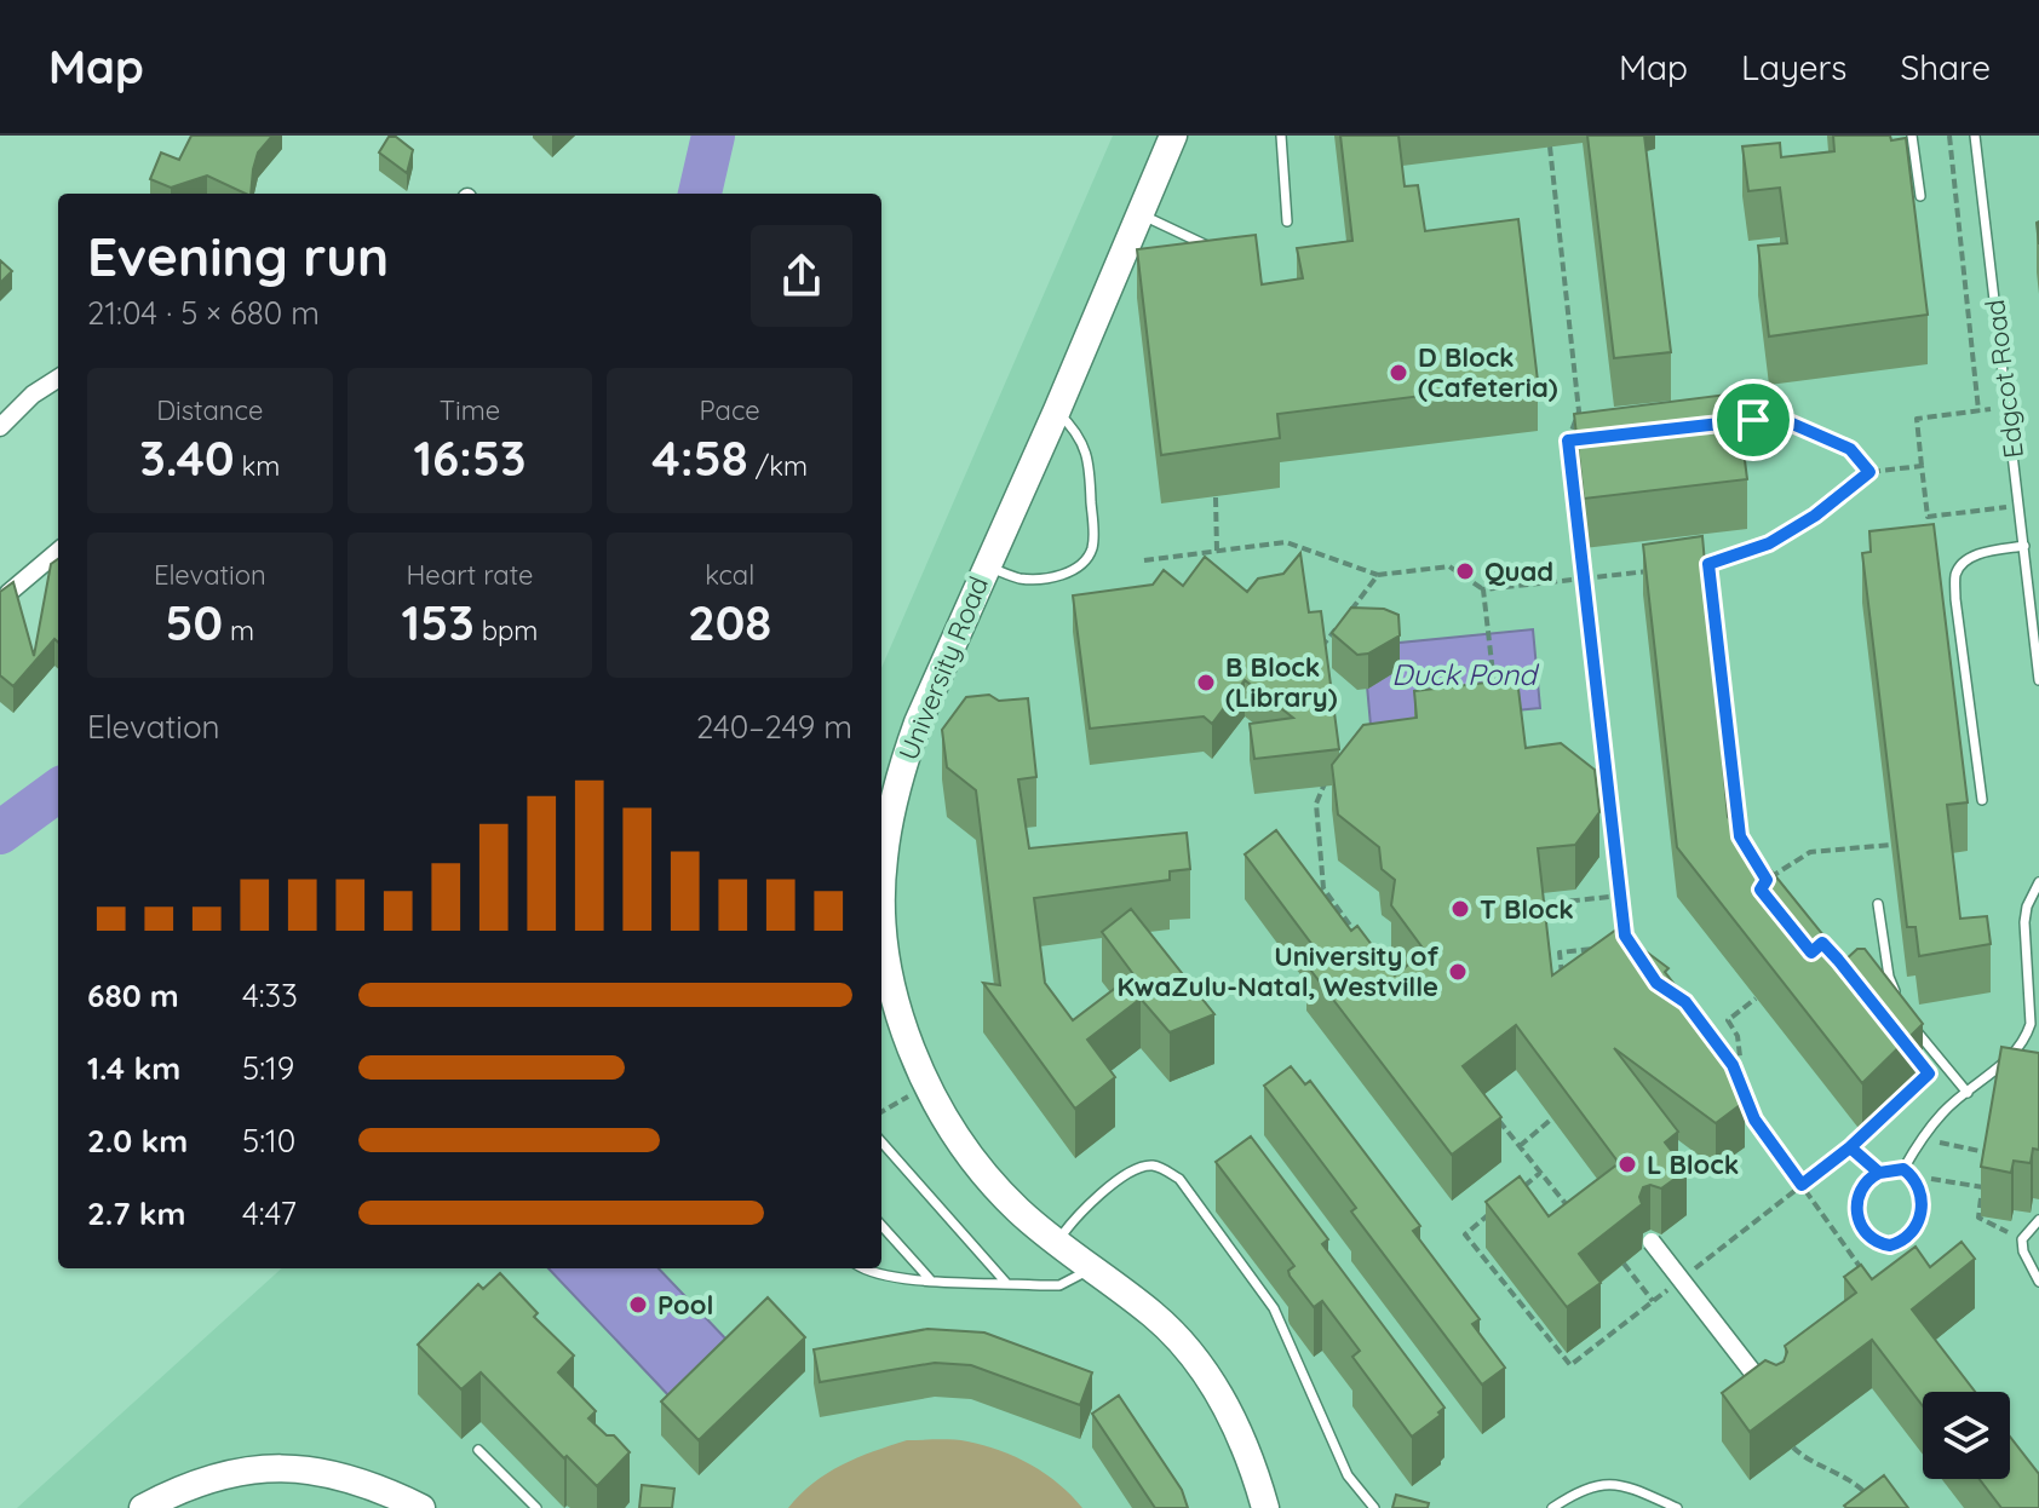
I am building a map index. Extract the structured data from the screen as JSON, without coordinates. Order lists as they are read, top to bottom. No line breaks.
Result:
{"streets":{"street":["University Road"],"lane":["Edgcot Road"]},"water":["Duck Pond"],"places":["D Block (Cafeteria)","Quad","B Block (Library)","T Block","University of KwaZulu-Natal, Westville","L Block","Pool"],"page":{"header":"Map","nav":["Map","Layers","Share"],"heading":["Evening run","21:04 · 5 × 680 m"],"stats":[["Distance","3.40 km"],["Time","16:53"],["Pace","4:58 /km"],["Elevation","50 m"],["Heart rate","153 bpm"],["kcal","208"]],"chart":["Elevation","240–249 m"],"list":[{"name":"680 m","note":"4:33"},{"name":"1.4 km","note":"5:19"},{"name":"2.0 km","note":"5:10"},{"name":"2.7 km","note":"4:47"}]}}
